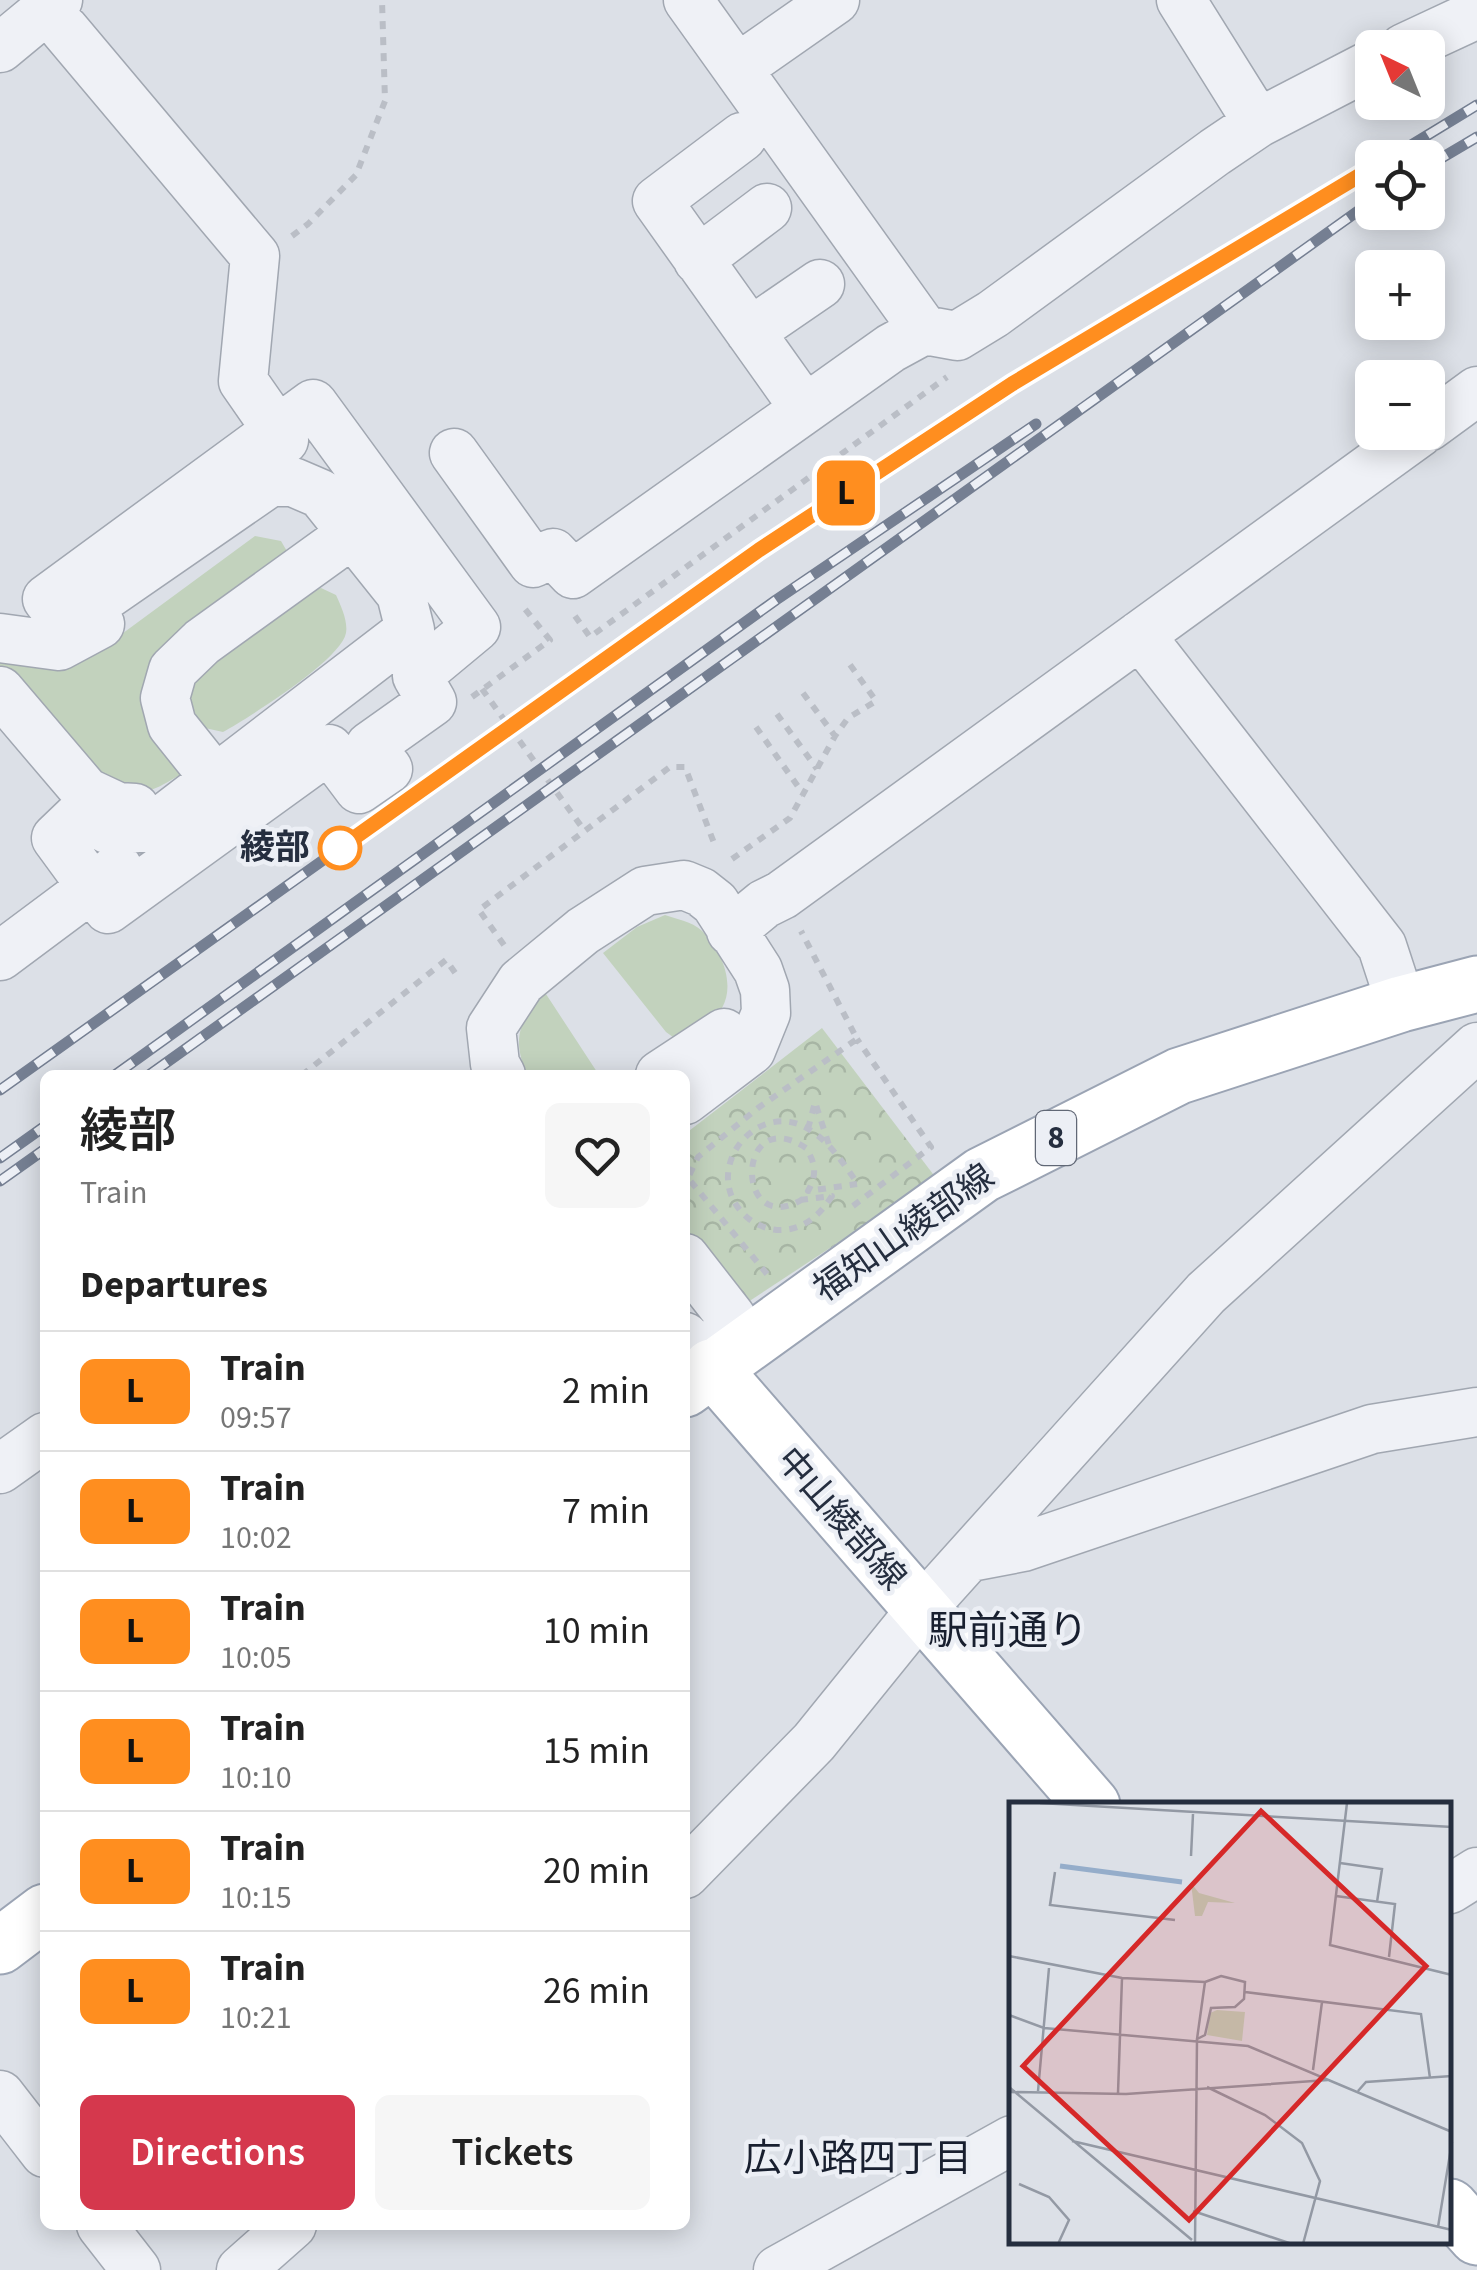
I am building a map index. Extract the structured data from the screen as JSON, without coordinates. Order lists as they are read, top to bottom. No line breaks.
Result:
{"streets":{"main road":["8","福知山綾部線","中山綾部線"]},"crossings":[["福知山綾部線","中山綾部線"]],"districts":["駅前通り","広小路四丁目"],"places":["綾部"],"north":"top left","page":{"on_map":"L","map_buttons":["+","−"],"heading":[["綾部","Train"],"Departures"],"list":[{"mark":"L","name":"Train","note":"09:57","value":"2 min"},{"mark":"L","name":"Train","note":"10:02","value":"7 min"},{"mark":"L","name":"Train","note":"10:05","value":"10 min"},{"mark":"L","name":"Train","note":"10:10","value":"15 min"},{"mark":"L","name":"Train","note":"10:15","value":"20 min"},{"mark":"L","name":"Train","note":"10:21","value":"26 min"}],"buttons":["Directions","Tickets"]}}
